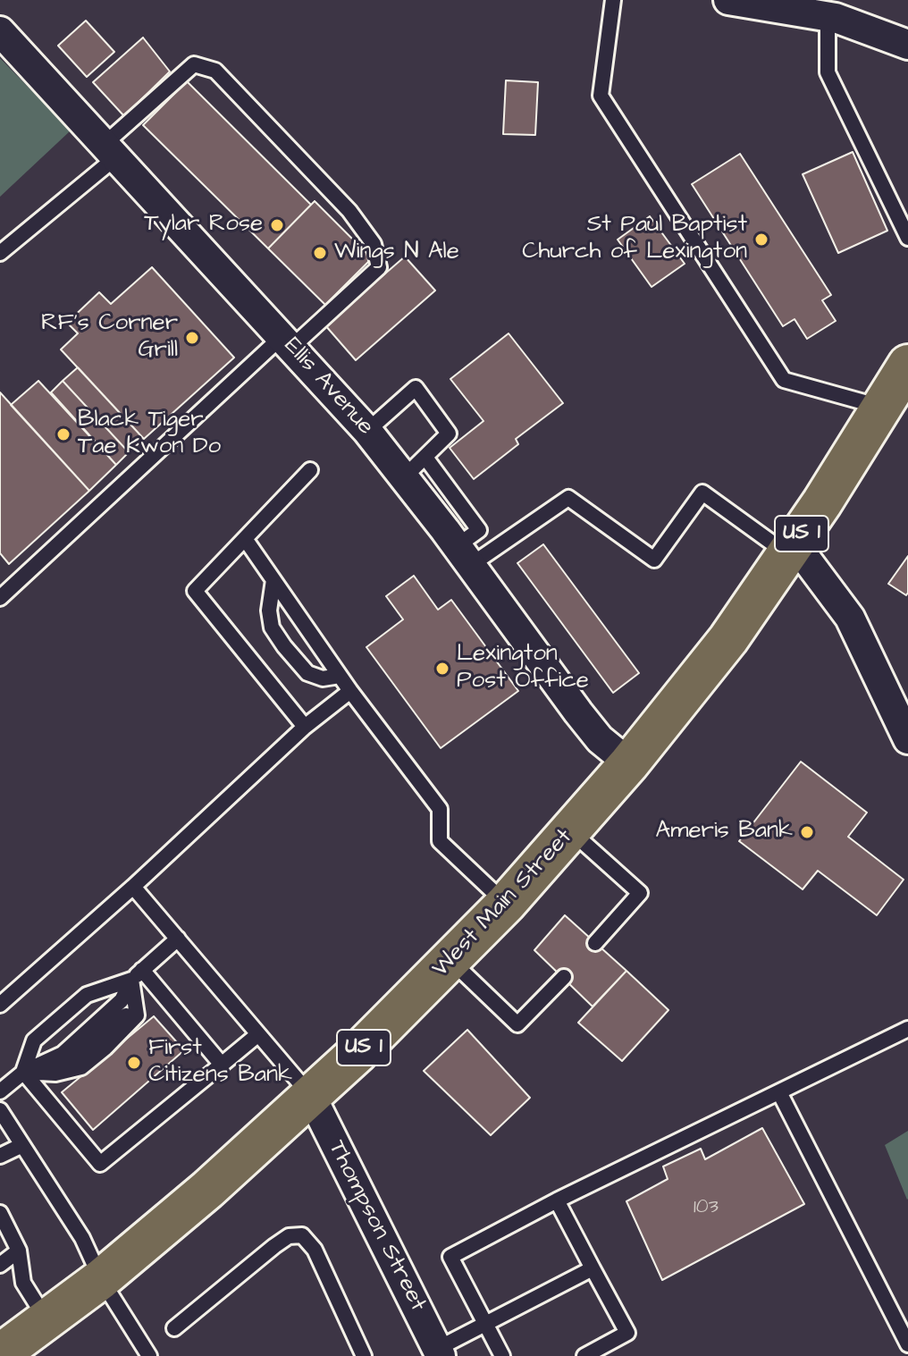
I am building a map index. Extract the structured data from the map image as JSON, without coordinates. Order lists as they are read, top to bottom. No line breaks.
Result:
{"streets":{"main road":["US 1","West Main Street"],"street":["Ellis Avenue","Thompson Street"]},"crossings":[["Ellis Avenue","West Main Street"],["West Main Street","Thompson Street"]],"places":["Tylar Rose","St Paul Baptist Church of Lexington","Wings N Ale","RF's Corner Grill","Black Tiger Tae Kwon Do","Lexington Post Office","Ameris Bank","First Citizens Bank"],"house_numbers":["103"]}
